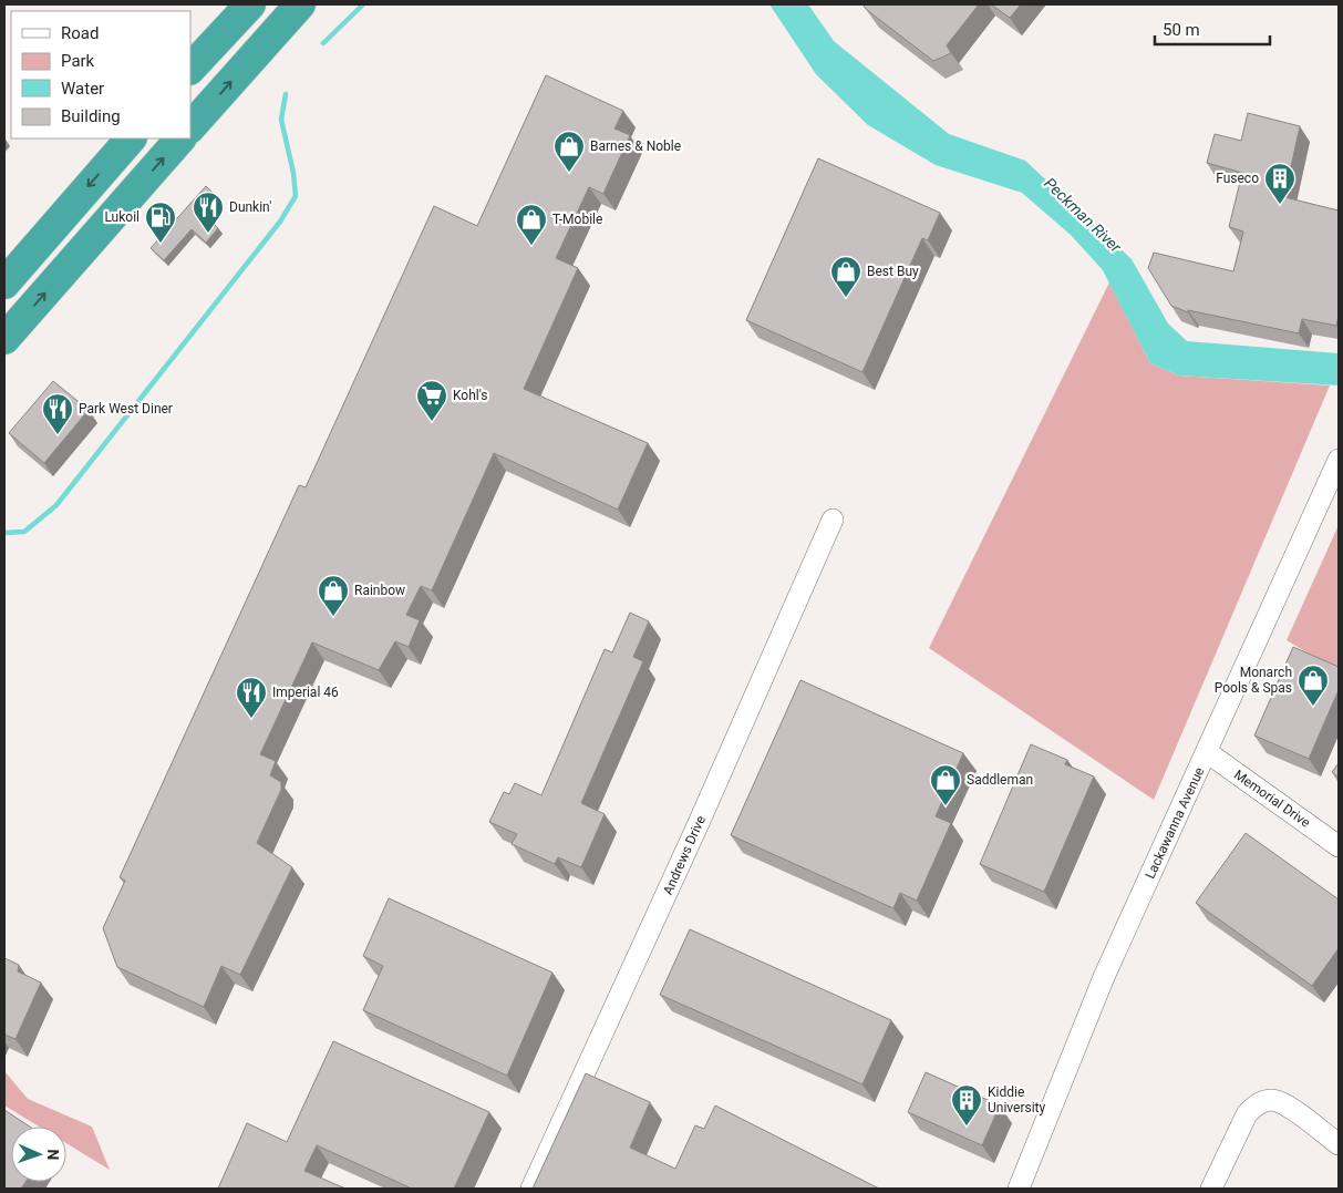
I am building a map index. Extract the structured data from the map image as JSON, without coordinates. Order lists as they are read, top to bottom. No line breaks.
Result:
{"streets":{"street":["Memorial Drive","Lackawanna Avenue","Andrews Drive"]},"crossings":[["Memorial Drive","Lackawanna Avenue"]],"water":["Peckman River"],"places":{"shop":["Barnes & Noble","T-Mobile","Best Buy","Rainbow","Monarch Pools & Spas","Saddleman"],"building":["Fuseco","Kiddie University"],"restaurant":["Dunkin'","Park West Diner","Imperial 46"],"fuel station":["Lukoil"],"supermarket":["Kohl's"]},"legend":["Road","Park","Water","Building"],"scale_bar":"50 m","north":"right"}
